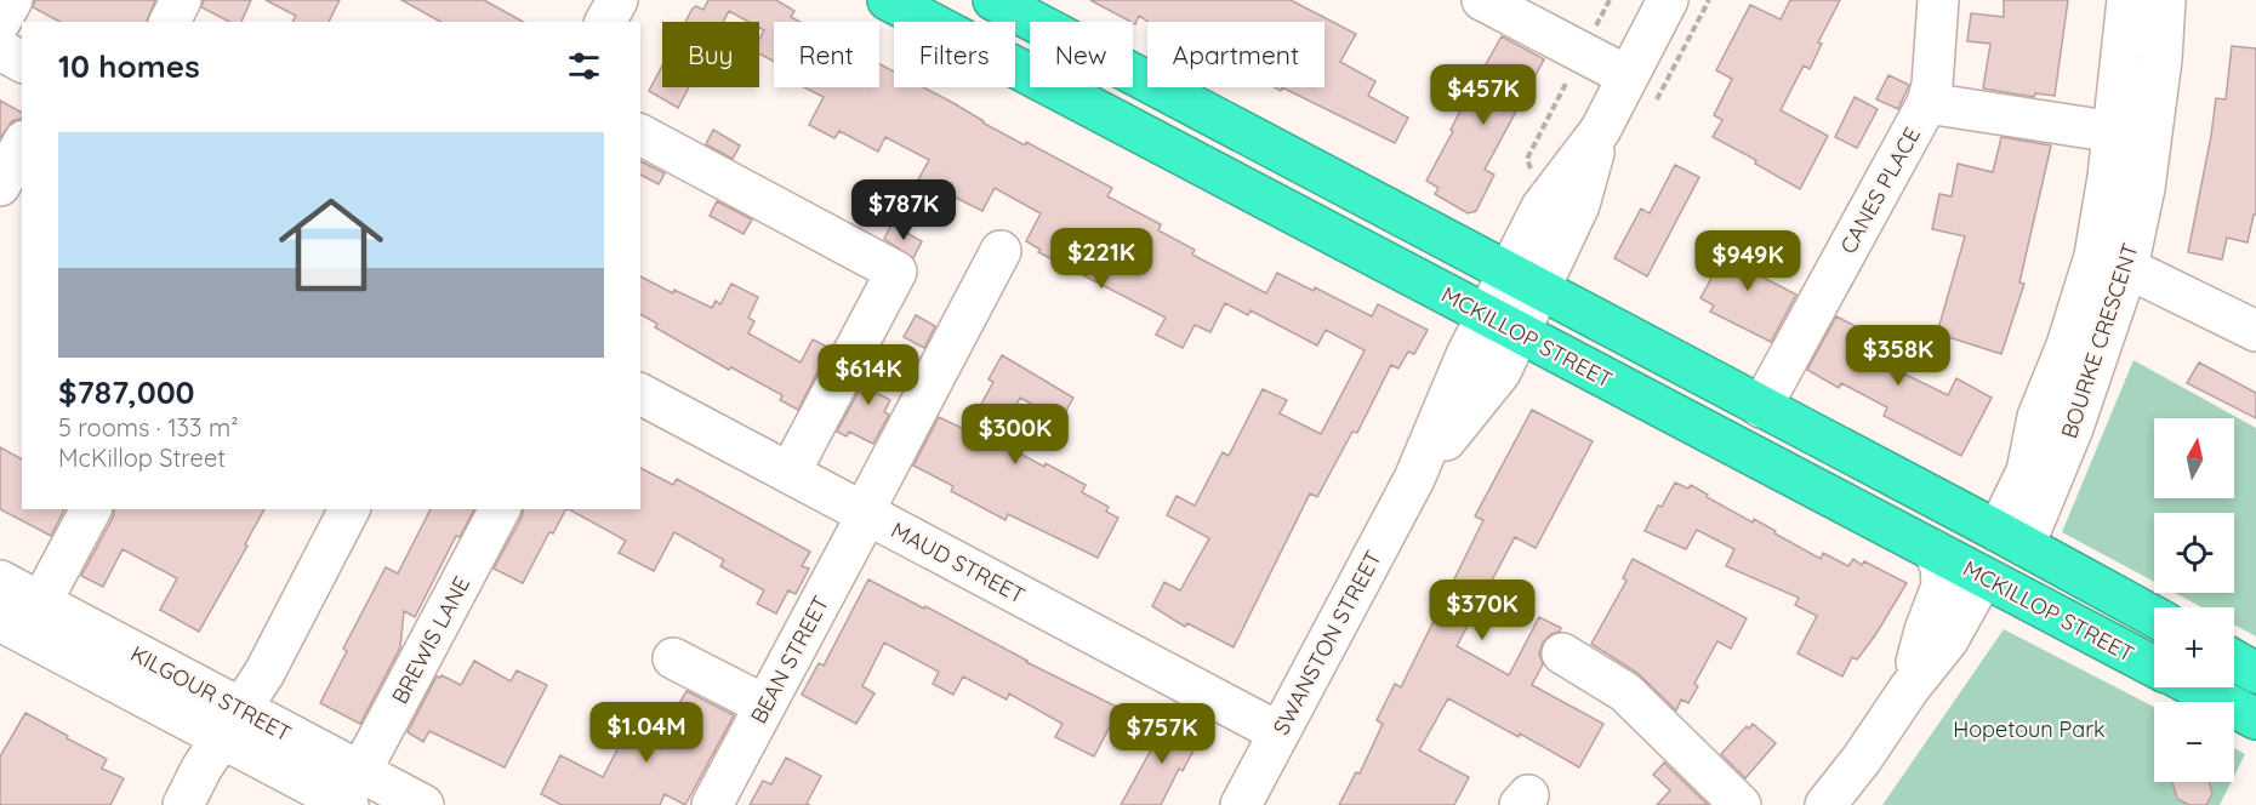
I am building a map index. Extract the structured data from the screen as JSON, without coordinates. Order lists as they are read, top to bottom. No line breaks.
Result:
{"streets":{"highway":["MCKILLOP STREET"],"street":["CANES PLACE","BOURKE CRESCENT","MAUD STREET","BREWIS LANE","SWANSTON STREET","BEAN STREET","KILGOUR STREET"]},"crossings":[["CANES PLACE","MCKILLOP STREET"],["MCKILLOP STREET","BOURKE CRESCENT"],["MCKILLOP STREET","SWANSTON STREET"],["MAUD STREET","SWANSTON STREET"],["MAUD STREET","BEAN STREET"],["BREWIS LANE","KILGOUR STREET"]],"parks":["Hopetoun Park"],"north":"top","page":{"chip":["Buy","Rent","Filters","New","Apartment"],"heading":"10 homes","price":["$457K","$787K","$221K","$949K","$358K","$614K","$300K","$370K","$1.04M","$757K"],"list":[{"name":"$787,000","note":"5 rooms · 133 m² · McKillop Street"}],"map_buttons":["+","−"]}}
